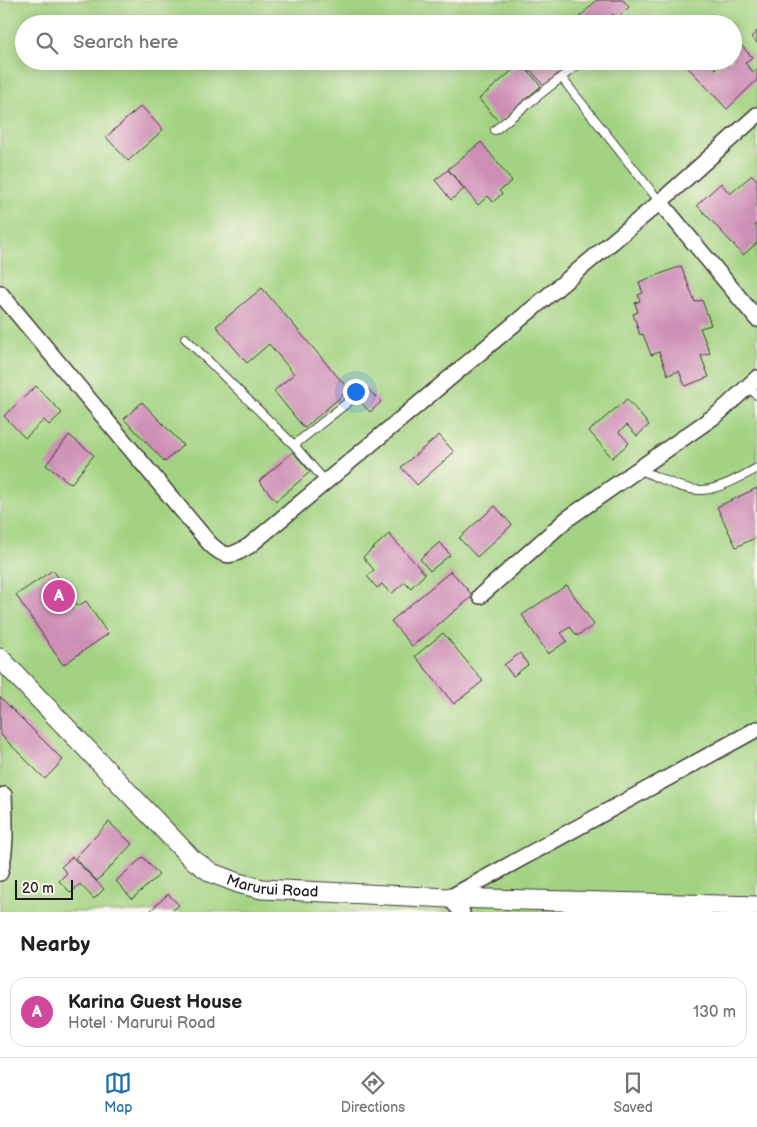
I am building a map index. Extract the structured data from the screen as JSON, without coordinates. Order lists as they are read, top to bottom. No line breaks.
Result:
{"streets":{"street":["Marurui Road"]},"scale_bar":"20 m","page":{"search":"Search here","pins":"A","scale":"20 m","heading":"Nearby","list":[{"mark":"A","name":"Karina Guest House","note":"Hotel · Marurui Road","value":"130 m"}],"nav":["Map","Directions","Saved"]}}
